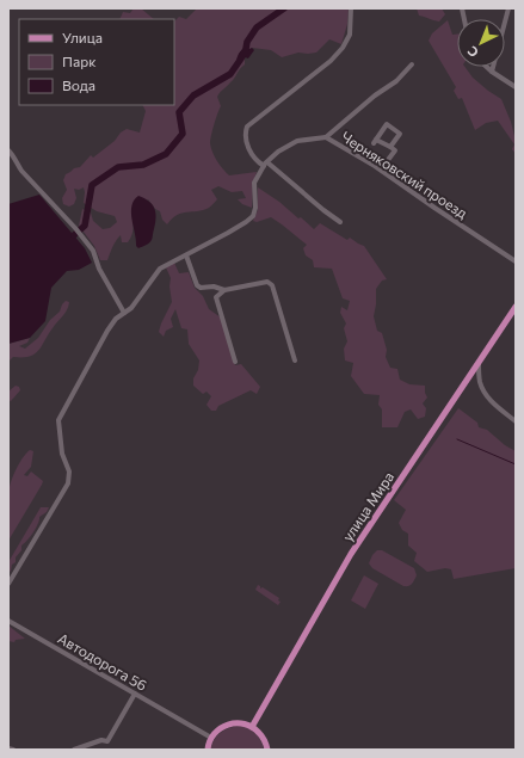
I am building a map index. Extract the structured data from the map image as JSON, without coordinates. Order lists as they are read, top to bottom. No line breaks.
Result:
{"streets":{"main road":["улица Мира"],"street":["Черняковский проезд","Автодорога 56"]},"legend":["Улица","Парк","Вода"],"north":"bottom left"}
